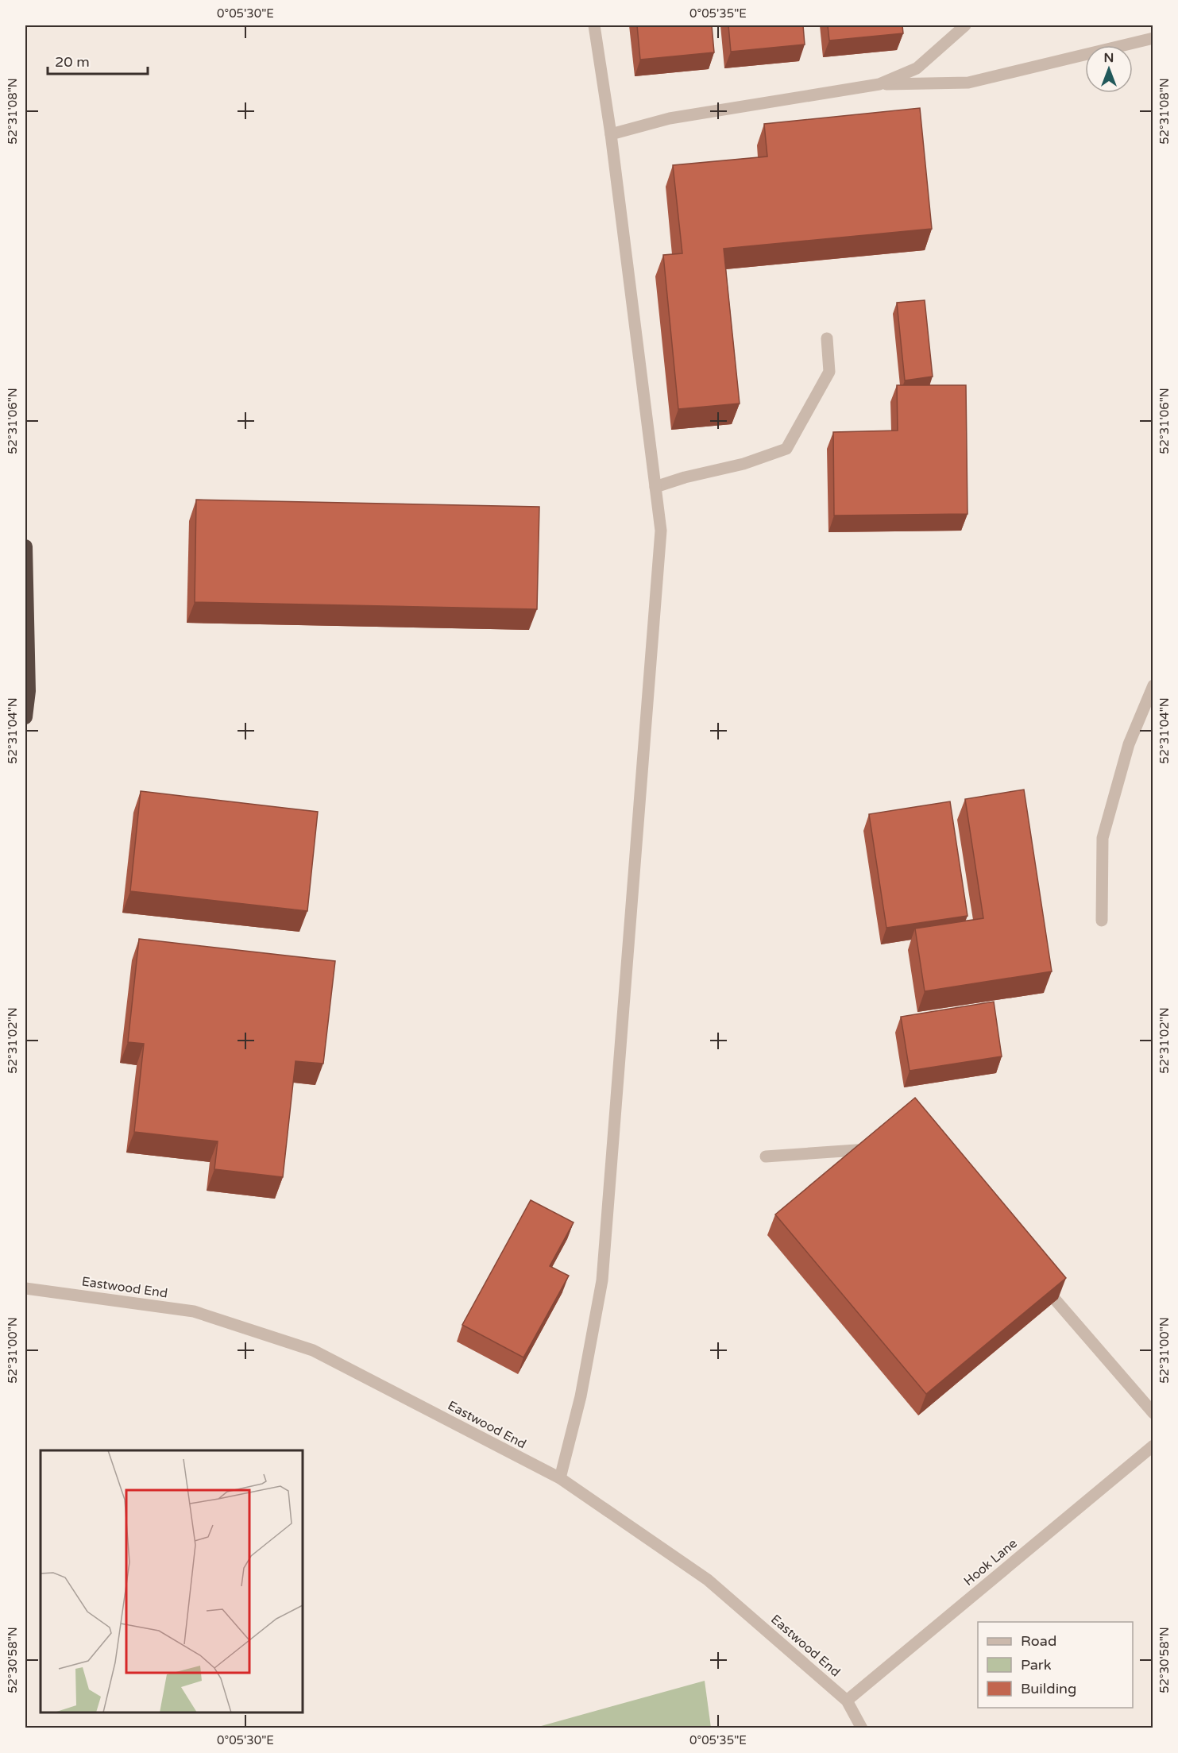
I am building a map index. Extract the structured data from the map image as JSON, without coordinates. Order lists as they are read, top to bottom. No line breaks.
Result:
{"streets":{"street":["Eastwood End","Hook Lane"]},"crossings":[["Eastwood End","Hook Lane"]],"legend":["Road","Park","Building"],"scale_bar":"20 m","north":"top","coordinates":["0°05'30\"E","0°05'35\"E","52°31'08\"N","52°31'06\"N","52°31'04\"N","52°31'02\"N","52°31'00\"N","52°30'58\"N"]}
